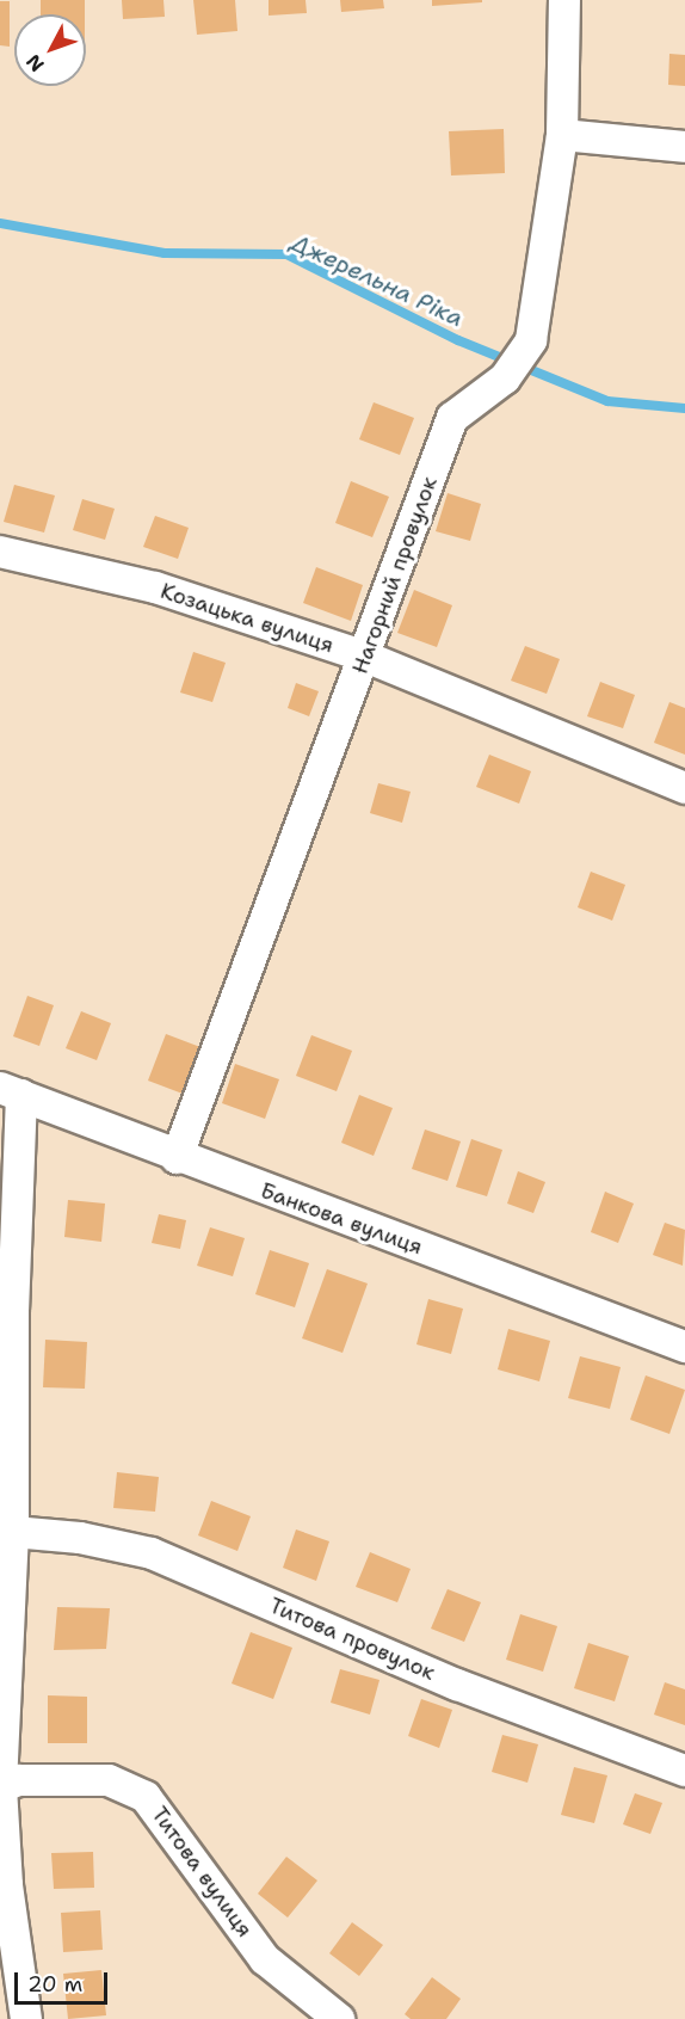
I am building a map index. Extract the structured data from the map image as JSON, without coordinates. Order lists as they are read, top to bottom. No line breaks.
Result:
{"streets":{"street":["Нагорний провулок","Козацька вулиця","Банкова вулиця","Титова провулок","Титова вулиця"]},"crossings":[["Нагорний провулок","Козацька вулиця"],["Нагорний провулок","Банкова вулиця"]],"water":["Джерельна Ріка"],"scale_bar":"20 m","north":"bottom left"}
